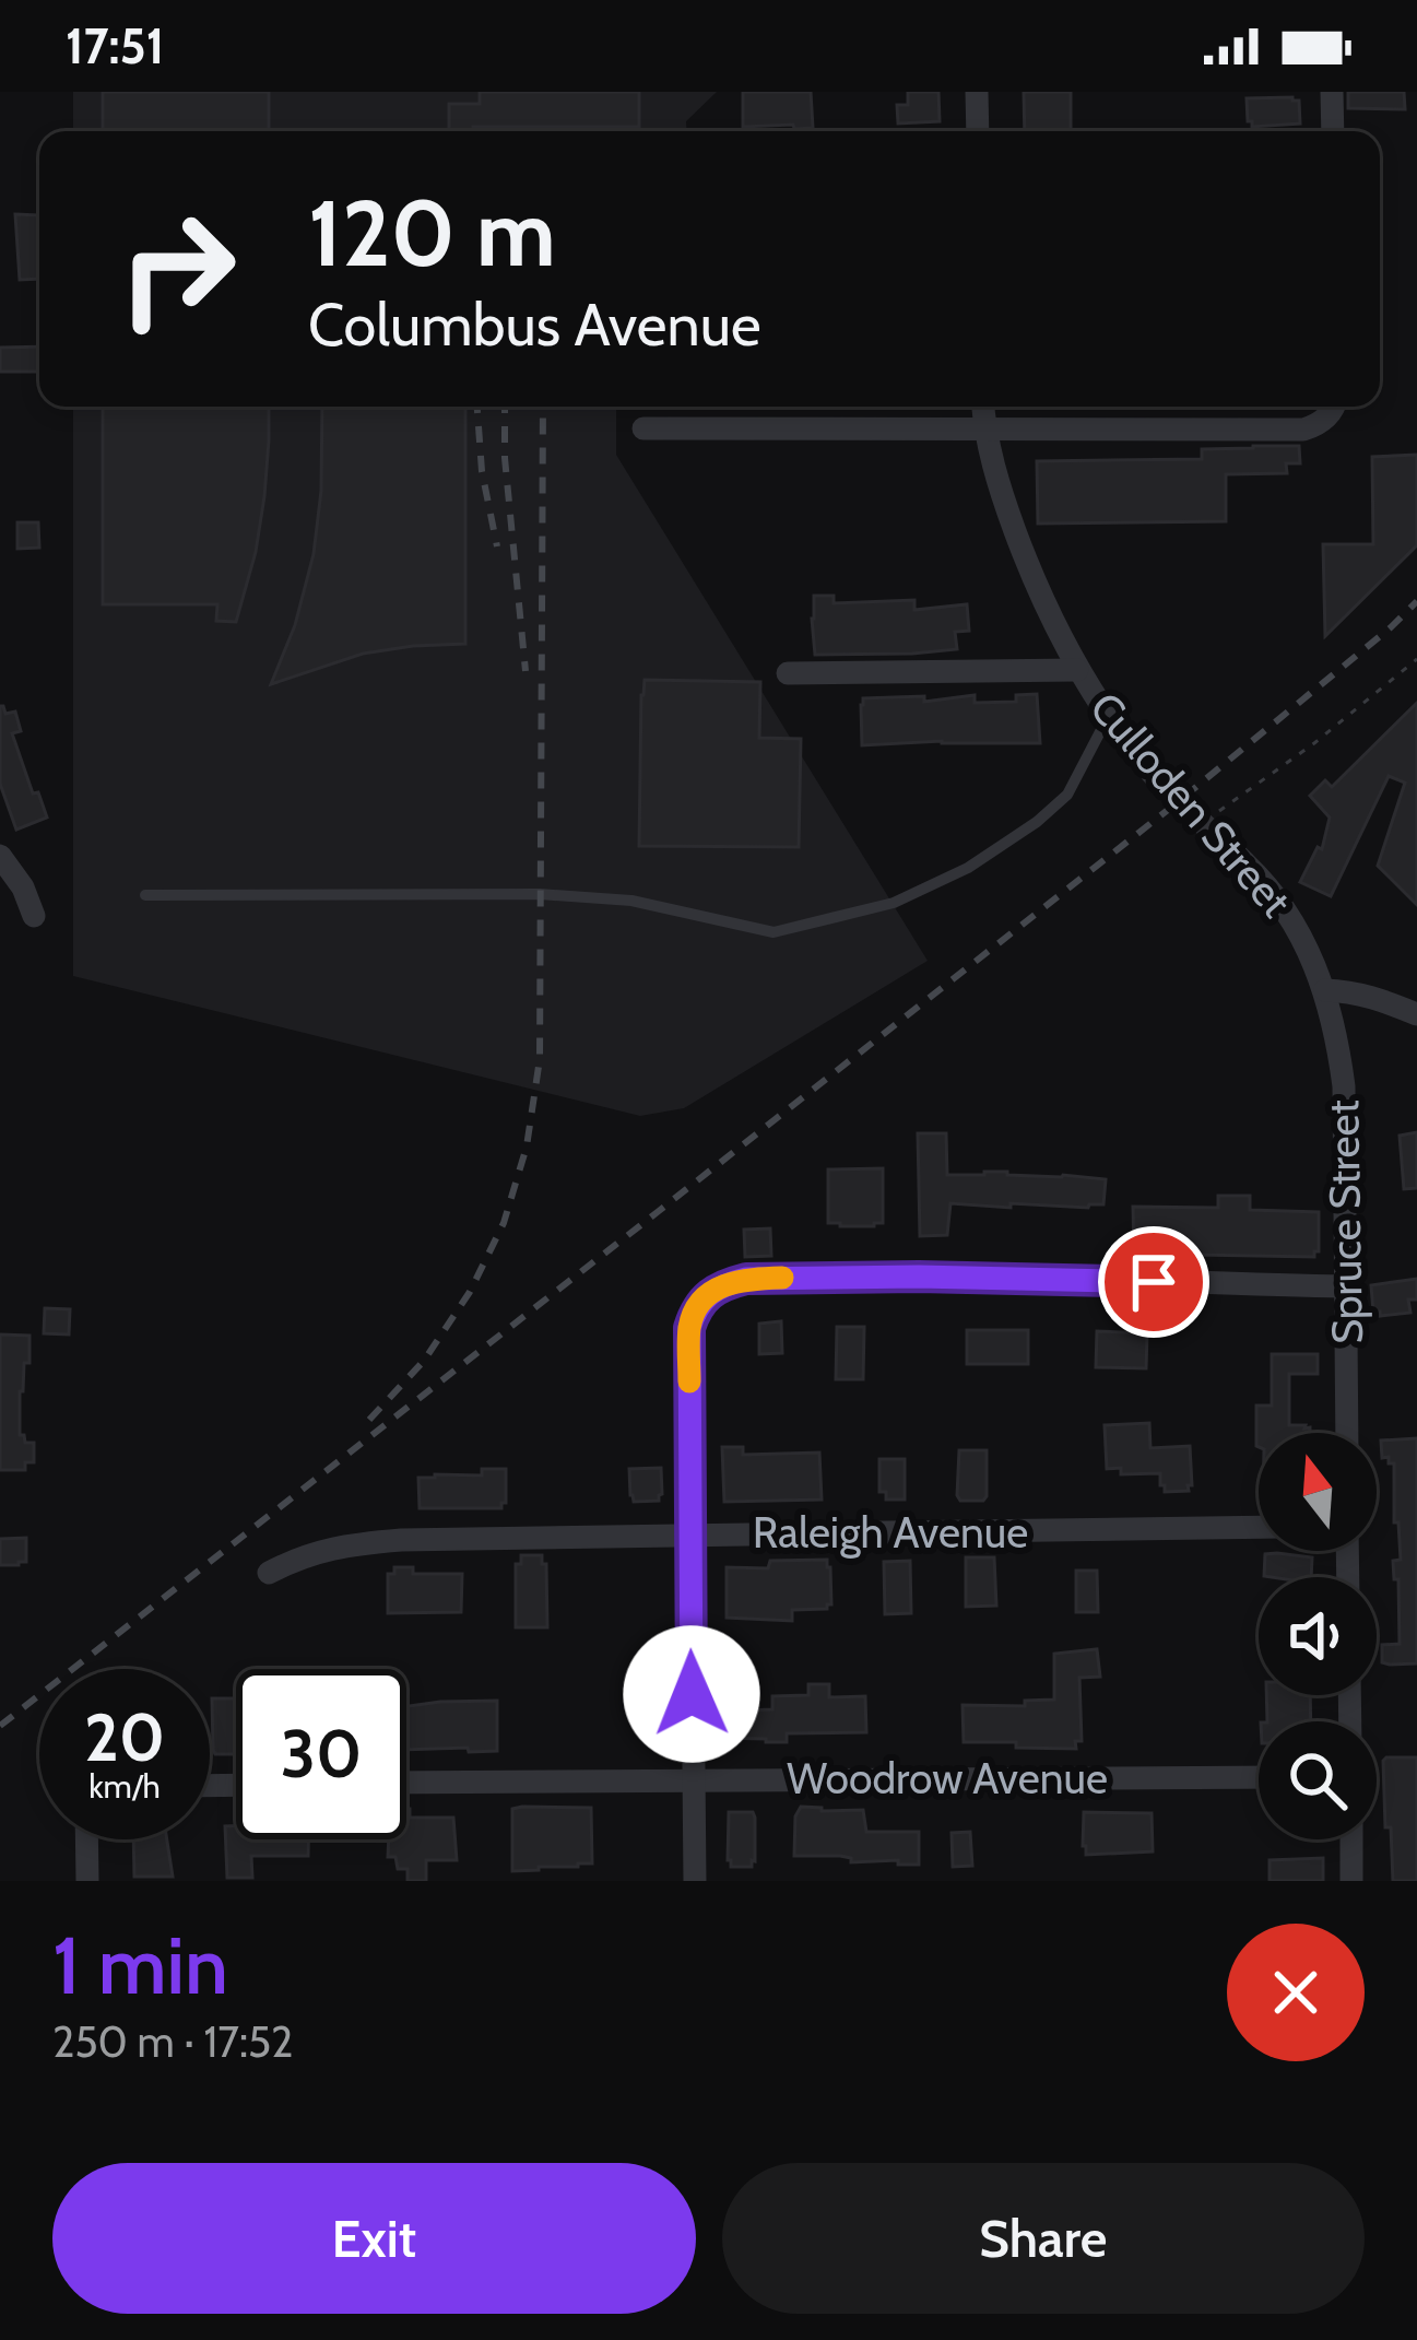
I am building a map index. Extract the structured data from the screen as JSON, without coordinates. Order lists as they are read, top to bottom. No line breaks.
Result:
{"streets":{"street":["Culloden Street","Spruce Street","Raleigh Avenue","Woodrow Avenue"]},"crossings":[["Culloden Street","Spruce Street"]],"north":"top","page":{"status":"17:51","turn":["120 m","Columbus Avenue"],"speed":"20 km/h","limit":"30","heading":["1 min","250 m · 17:52"],"buttons":["Exit","Share"]}}
